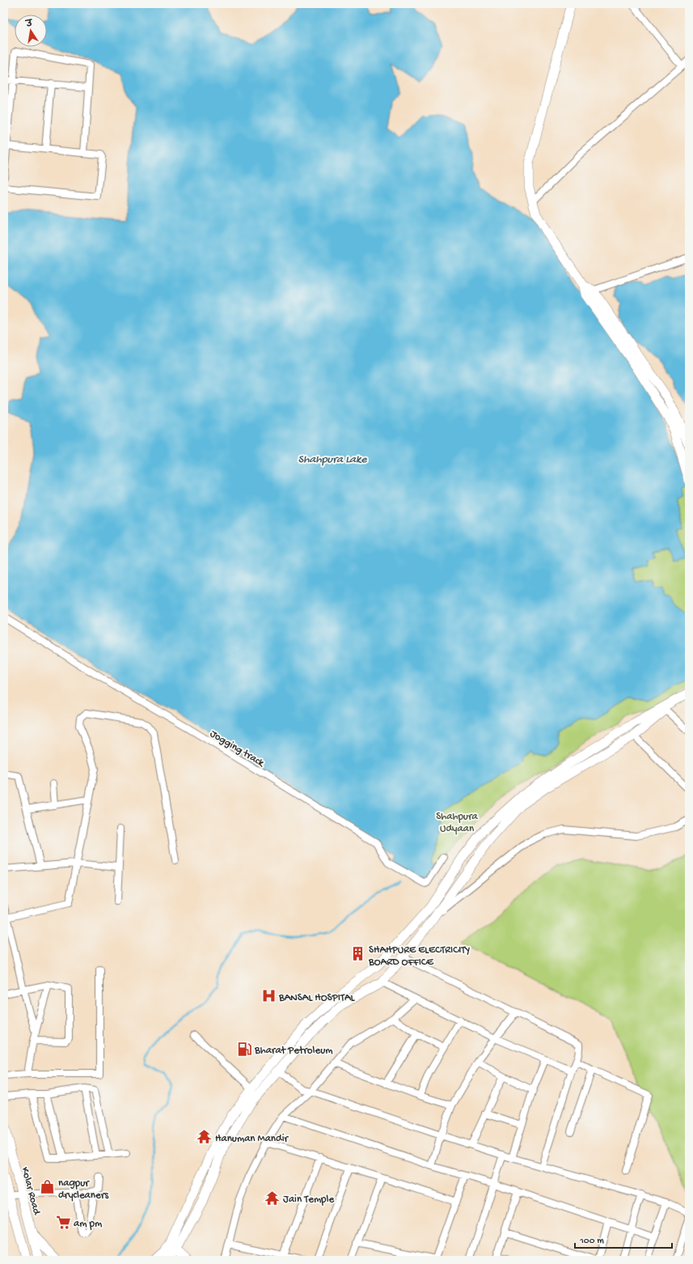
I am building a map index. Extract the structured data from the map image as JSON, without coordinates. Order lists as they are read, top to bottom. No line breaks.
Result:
{"streets":{"street":["Jogging track","Kolar Road"]},"water":["Shahpura Lake"],"parks":["Shahpura Udyaan"],"places":{"building":["SHAHPURE ELECTRICITY BOARD OFFICE"],"hospital":["BANSAL HOSPITAL"],"fuel station":["Bharat Petroleum"],"temple":["Hanuman Mandir","Jain Temple"],"shop":["nagpur drycleaners"],"supermarket":["am pm"]},"scale_bar":"100 m","north":"top"}
